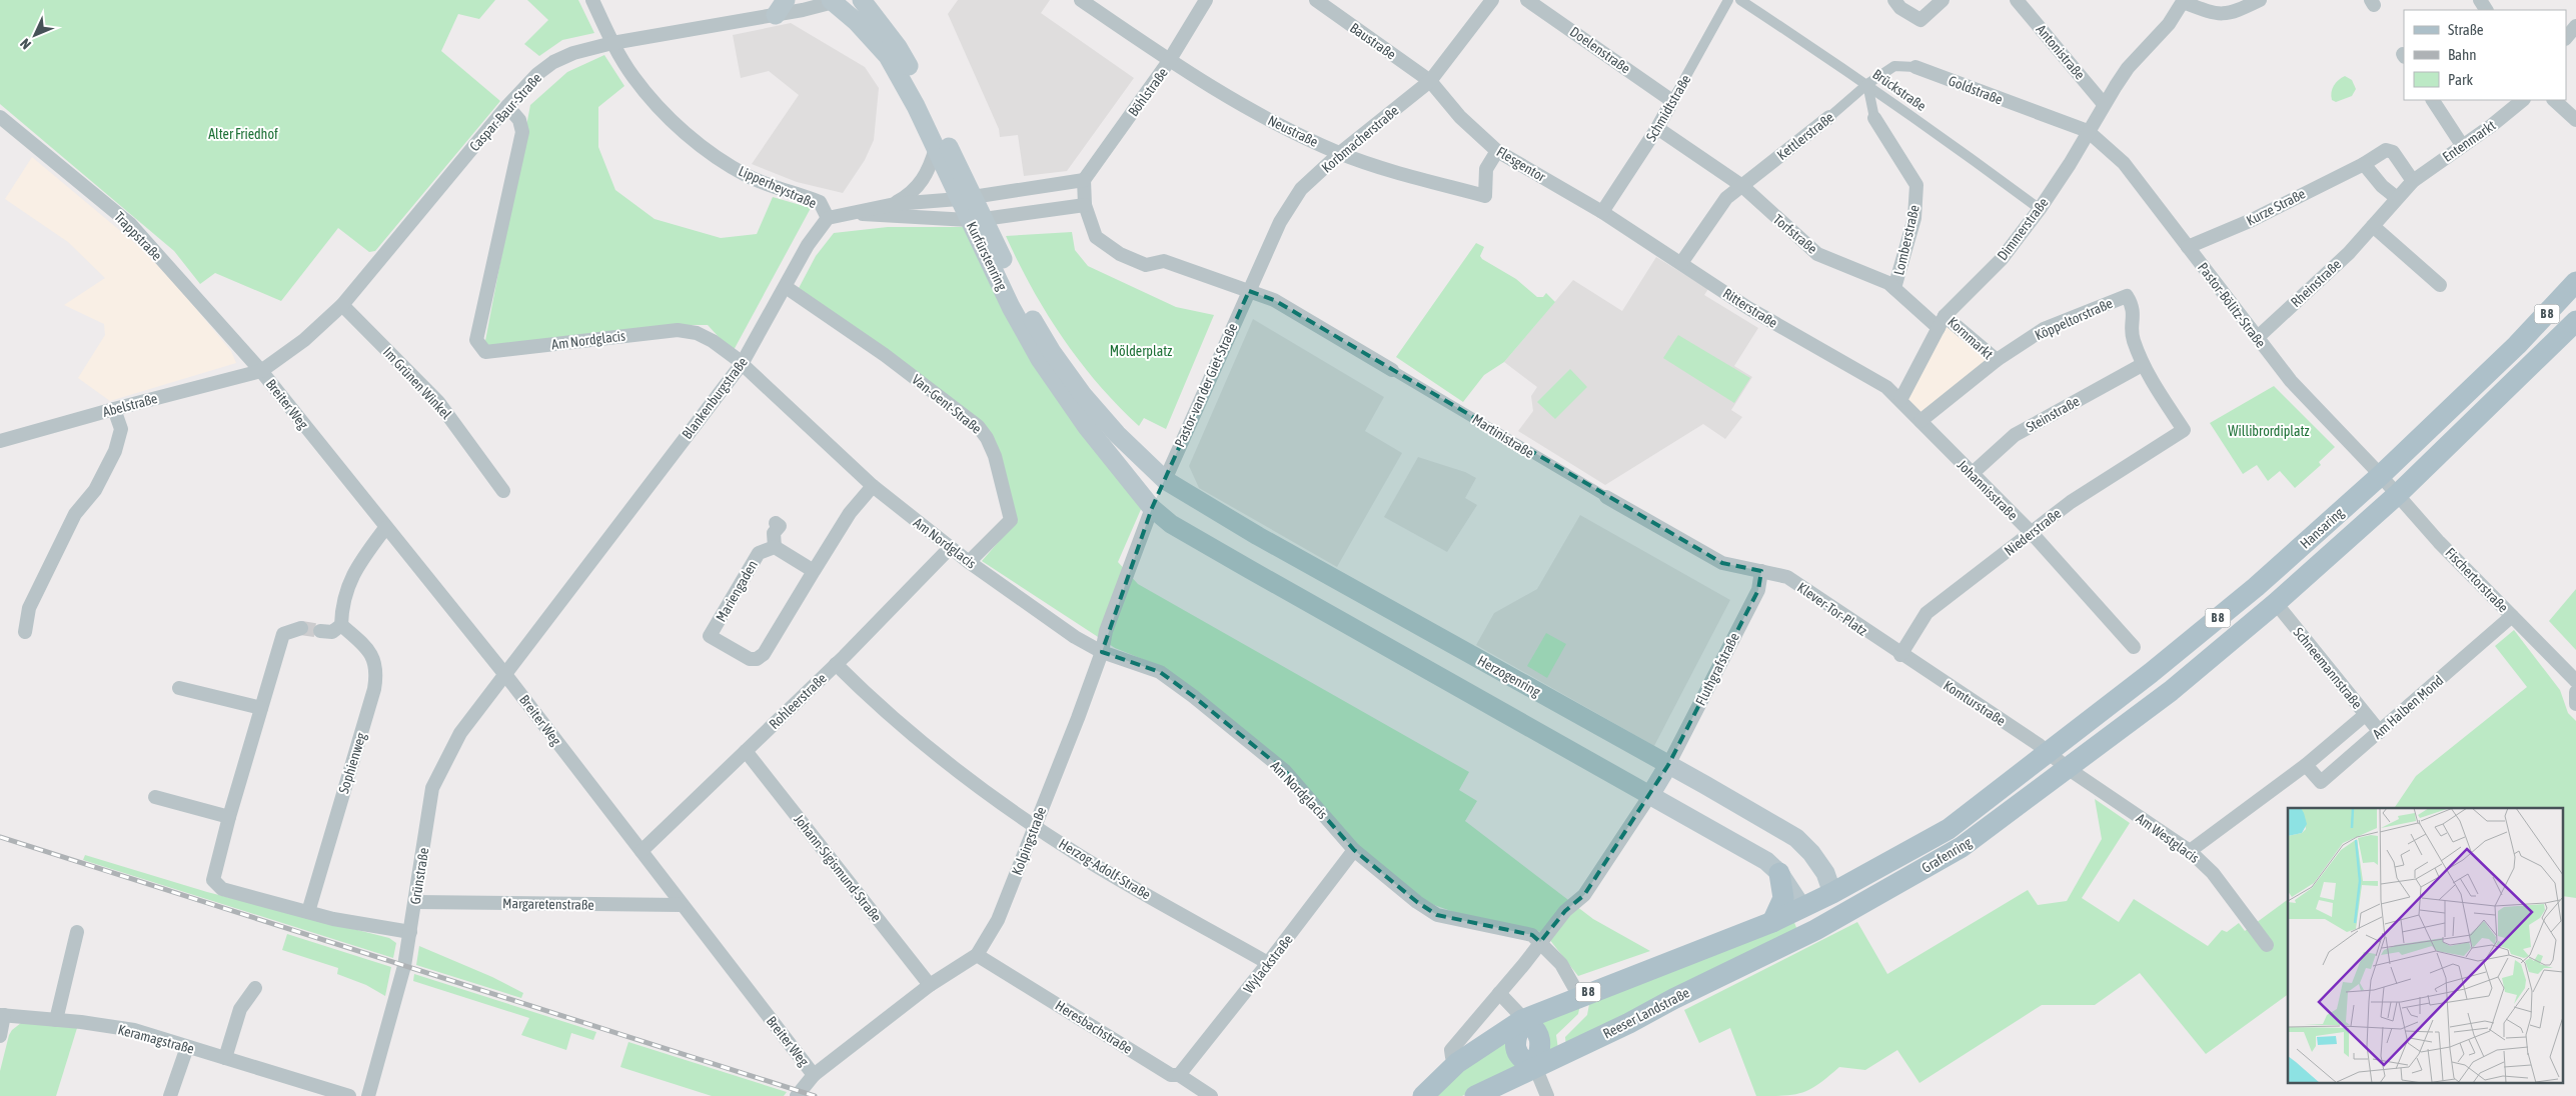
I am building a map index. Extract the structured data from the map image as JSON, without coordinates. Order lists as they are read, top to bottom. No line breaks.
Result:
{"streets":{"main road":["Kurfürstenring","B 8","Hansaring","Herzogenring","Grafenring","Reeser Landstraße"],"street":["Baustraße","Doelenstraße","Antonistraße","Brückstraße","Goldstraße","Böhlstraße","Schmidtstraße","Caspar-Baur-Straße","Neustraße","Kettlerstraße","Korbmacherstraße","Entenmarkt","Flesgentor","Lipperheystraße","Kurze Straße","Dimmerstraße","Torfstraße","Trappstraße","Lomberstraße","Rheinstraße","Pastor-Bölitz-Straße","Ritterstraße","Köppeltorstraße","Kornmarkt","Am Nordglacis","Im Grünen Winkel","Pastor-van der Giet-Straße","Blankenburgstraße","Breiter Weg","Van-Gent-Straße","Abelstraße","Steinstraße","Martinistraße","Johannisstraße","Niederstraße","Fischertorstraße","Mariengaden","Klever-Tor-Platz","Schneemannstraße","Fluthgrafstraße","Rohleerstraße","Komturstraße","Am Halben Mond","Sophienweg","Am Westglacis","Kolpingstraße","Johann-Sigismund-Straße","Herzog-Adolf-Straße","Grünstraße","Margaretenstraße","Wylackstraße","Heresbachstraße","Keramagstraße"]},"crossings":[["Baustraße","Korbmacherstraße"],["Baustraße","Flesgentor"],["Doelenstraße","Schmidtstraße"],["Antonistraße","Dimmerstraße"],["Brückstraße","Goldstraße"],["Brückstraße","Kettlerstraße"],["Brückstraße","Dimmerstraße"],["Brückstraße","Lomberstraße"],["Goldstraße","Kettlerstraße"],["Goldstraße","Dimmerstraße"],["Goldstraße","Lomberstraße"],["Goldstraße","Pastor-Bölitz-Straße"],["Böhlstraße","Neustraße"],["Schmidtstraße","Flesgentor"],["Schmidtstraße","Torfstraße"],["Schmidtstraße","Ritterstraße"],["Caspar-Baur-Straße","Lipperheystraße"],["Caspar-Baur-Straße","Trappstraße"],["Caspar-Baur-Straße","Kurfürstenring"],["Caspar-Baur-Straße","Am Nordglacis"],["Caspar-Baur-Straße","Im Grünen Winkel"],["Caspar-Baur-Straße","Breiter Weg"],["Caspar-Baur-Straße","Abelstraße"],["Neustraße","Korbmacherstraße"],["Neustraße","Flesgentor"],["Kettlerstraße","Torfstraße"],["Kettlerstraße","Lomberstraße"],["Kettlerstraße","Ritterstraße"],["Korbmacherstraße","Flesgentor"],["Korbmacherstraße","Pastor-van der Giet-Straße"],["Korbmacherstraße","Martinistraße"],["Entenmarkt","Rheinstraße"],["Flesgentor","Ritterstraße"],["Lipperheystraße","Blankenburgstraße"],["Kurze Straße","Pastor-Bölitz-Straße"],["Dimmerstraße","Pastor-Bölitz-Straße"],["Dimmerstraße","Kornmarkt"],["Torfstraße","Lomberstraße"],["Torfstraße","Kornmarkt"],["Trappstraße","Breiter Weg"],["Trappstraße","Abelstraße"],["Kurfürstenring","Pastor-van der Giet-Straße"],["Kurfürstenring","Herzogenring"],["Kurfürstenring","Kolpingstraße"],["Rheinstraße","Pastor-Bölitz-Straße"],["Pastor-Bölitz-Straße","Hansaring"],["Pastor-Bölitz-Straße","Fischertorstraße"],["Ritterstraße","Kornmarkt"],["Ritterstraße","Johannisstraße"],["B 8","Am Nordglacis"],["B 8","Grafenring"],["Köppeltorstraße","Kornmarkt"],["Köppeltorstraße","Steinstraße"],["Köppeltorstraße","Niederstraße"],["Kornmarkt","Johannisstraße"],["Am Nordglacis","Blankenburgstraße"],["Am Nordglacis","Van-Gent-Straße"],["Am Nordglacis","Mariengaden"],["Am Nordglacis","Rohleerstraße"],["Am Nordglacis","Kolpingstraße"],["Am Nordglacis","Wylackstraße"],["Pastor-van der Giet-Straße","Martinistraße"],["Pastor-van der Giet-Straße","Herzogenring"],["Blankenburgstraße","Breiter Weg"],["Blankenburgstraße","Van-Gent-Straße"],["Blankenburgstraße","Grünstraße"],["Breiter Weg","Abelstraße"],["Breiter Weg","Rohleerstraße"],["Breiter Weg","Kolpingstraße"],["Breiter Weg","Grünstraße"],["Breiter Weg","Margaretenstraße"],["Steinstraße","Johannisstraße"],["Steinstraße","Niederstraße"],["Martinistraße","Klever-Tor-Platz"],["Martinistraße","Fluthgrafstraße"],["Johannisstraße","Niederstraße"],["Hansaring","Fischertorstraße"],["Hansaring","Schneemannstraße"],["Hansaring","Komturstraße"],["Hansaring","Am Westglacis"],["Hansaring","Grafenring"],["Niederstraße","Klever-Tor-Platz"],["Niederstraße","Komturstraße"],["Fischertorstraße","Am Halben Mond"],["Klever-Tor-Platz","Fluthgrafstraße"],["Klever-Tor-Platz","Komturstraße"],["Schneemannstraße","Am Halben Mond"],["Fluthgrafstraße","Herzogenring"],["Herzogenring","Grafenring"],["Rohleerstraße","Johann-Sigismund-Straße"],["Rohleerstraße","Herzog-Adolf-Straße"],["Komturstraße","Am Westglacis"],["Komturstraße","Grafenring"],["Am Halben Mond","Am Westglacis"],["Am Westglacis","Grafenring"],["Kolpingstraße","Johann-Sigismund-Straße"],["Kolpingstraße","Herzog-Adolf-Straße"],["Kolpingstraße","Heresbachstraße"],["Grafenring","Reeser Landstraße"],["Herzog-Adolf-Straße","Wylackstraße"],["Grünstraße","Margaretenstraße"],["Wylackstraße","Heresbachstraße"]],"parks":["Alter Friedhof","Mölderplatz","Willibrordiplatz"],"legend":["Straße","Bahn","Park"],"north":"bottom left"}
